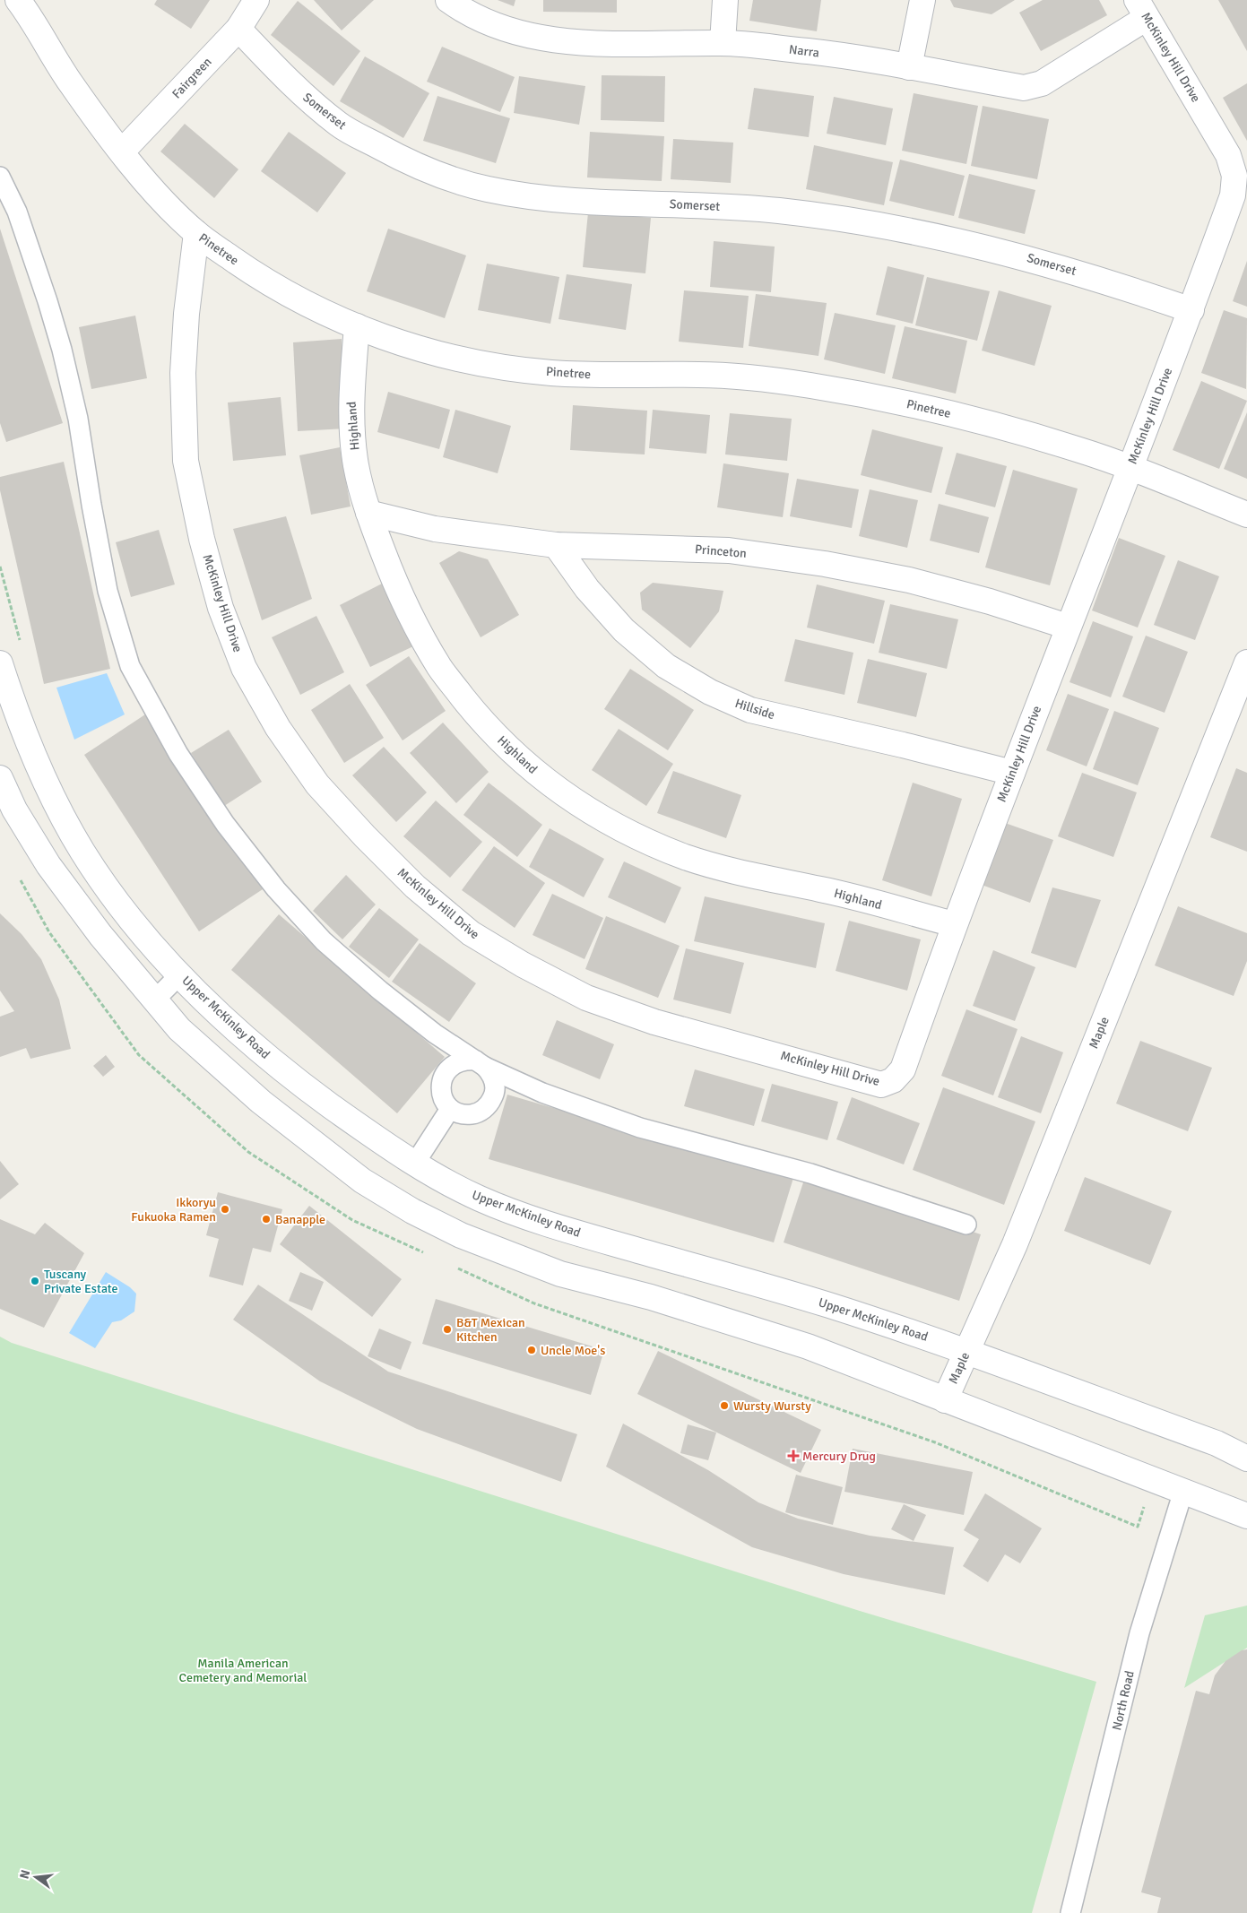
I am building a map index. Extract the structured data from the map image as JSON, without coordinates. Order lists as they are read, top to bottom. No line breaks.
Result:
{"streets":{"street":["Narra","McKinley Hill Drive","Fairgreen","Somerset","Pinetree","Highland","Princeton","Hillside","Upper McKinley Road","Maple"],"lane":["North Road"]},"crossings":[["Narra","McKinley Hill Drive"],["McKinley Hill Drive","Somerset"],["McKinley Hill Drive","Pinetree"],["McKinley Hill Drive","Highland"],["McKinley Hill Drive","Princeton"],["McKinley Hill Drive","Hillside"],["Fairgreen","Somerset"],["Fairgreen","Pinetree"],["Pinetree","Highland"],["Highland","Princeton"],["Princeton","Hillside"],["Upper McKinley Road","Maple"]],"parks":["Manila American Cemetery and Memorial"],"places":{"other":["Ikkoryu Fukuoka Ramen","Banapple","Tuscany Private Estate","B&T Mexican Kitchen","Uncle Moe's","Wursty Wursty"],"health":["Mercury Drug"]},"north":"left"}
